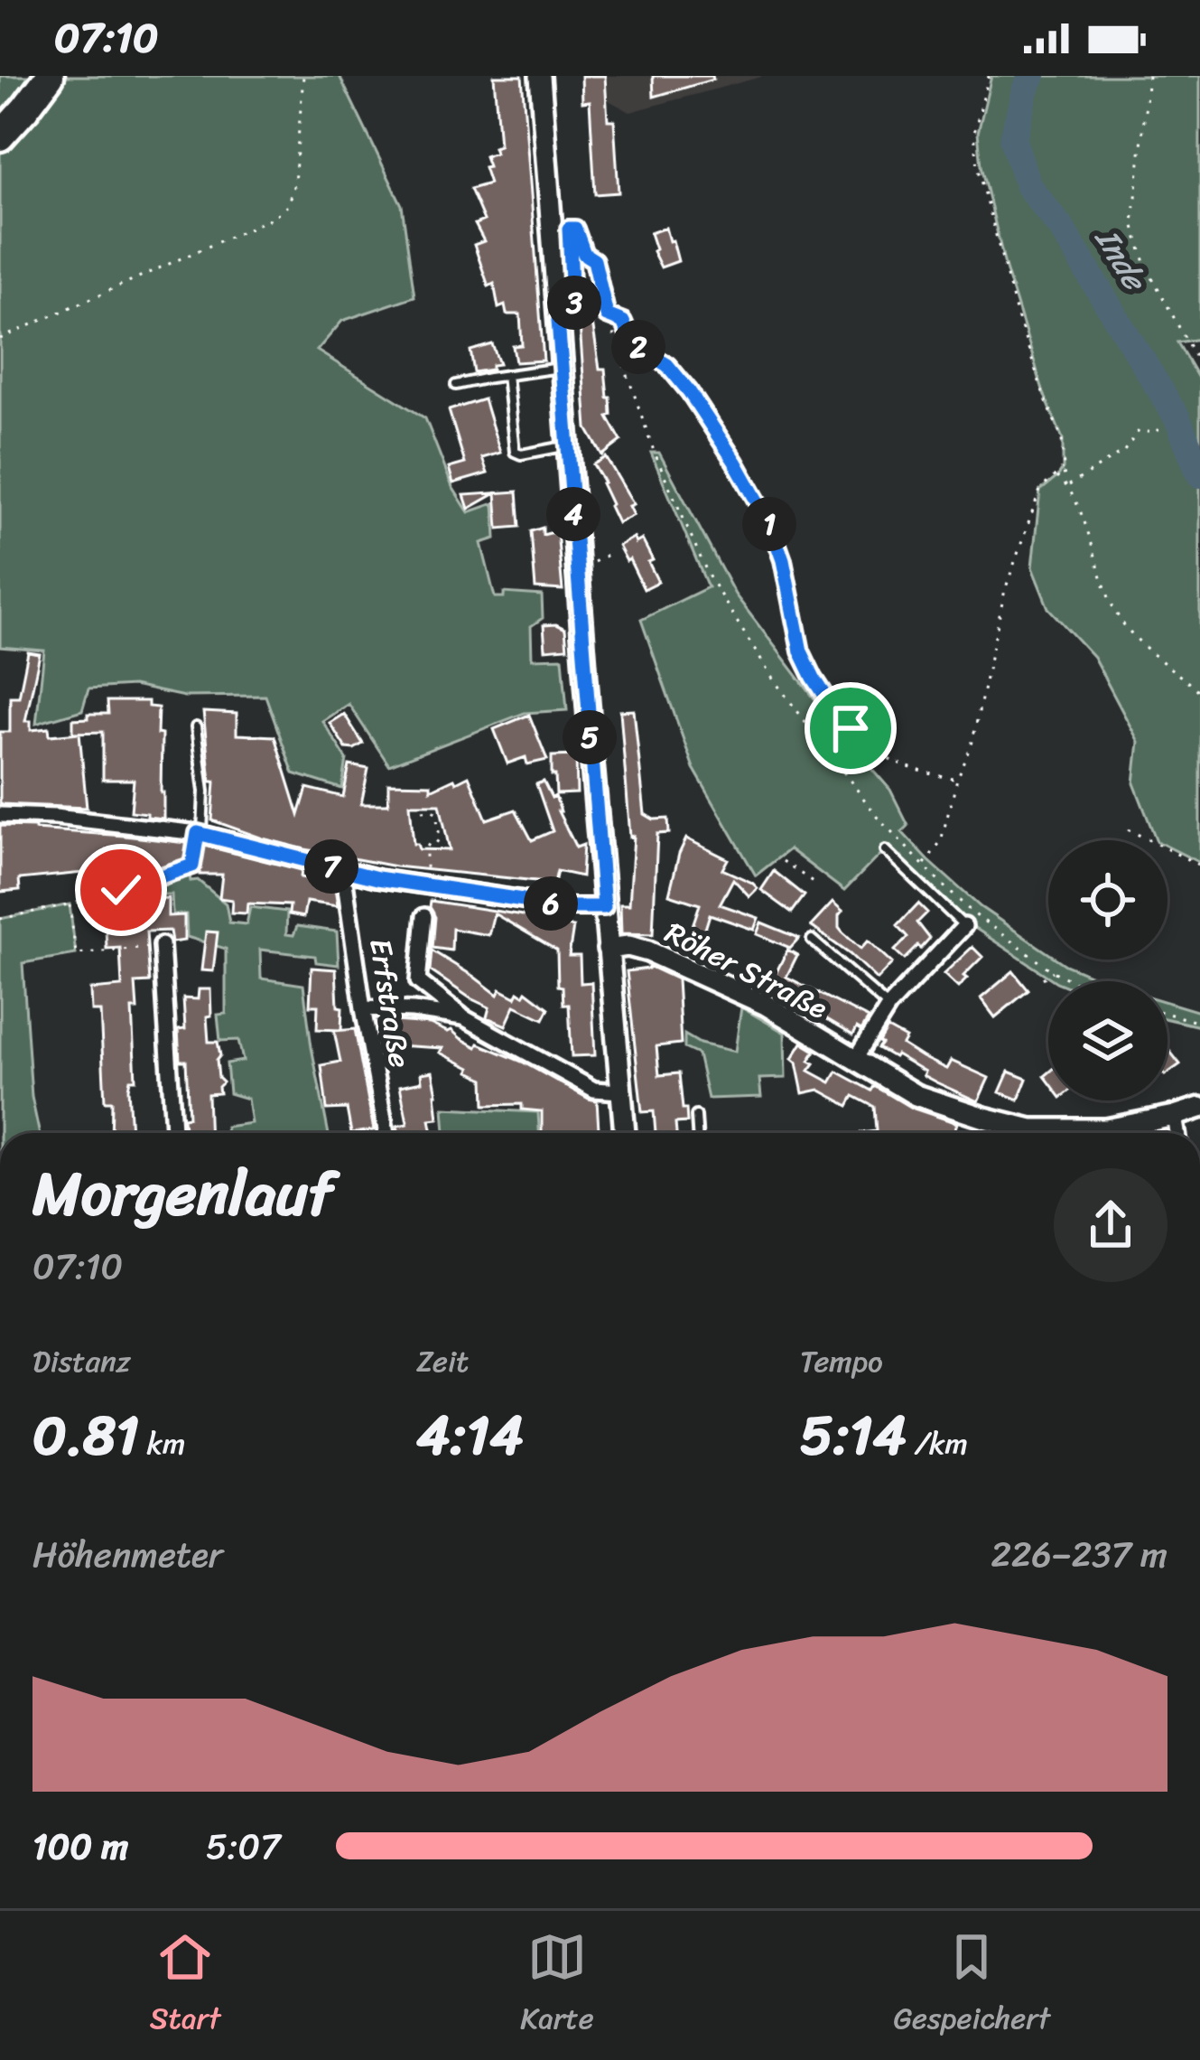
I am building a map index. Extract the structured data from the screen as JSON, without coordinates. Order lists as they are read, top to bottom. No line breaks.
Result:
{"streets":{"main road":["Röher Straße"],"street":["Erfstraße"]},"water":["Inde"],"page":{"status":"07:10","pins":["3","2","4","1","5","7","6"],"heading":["Morgenlauf","07:10"],"stats":[["Distanz","0.81 km"],["Zeit","4:14"],["Tempo","5:14 /km"]],"chart":["Höhenmeter","226–237 m"],"list":[{"name":"100 m","note":"5:07"}],"tabs":["Start","Karte","Gespeichert"]}}
